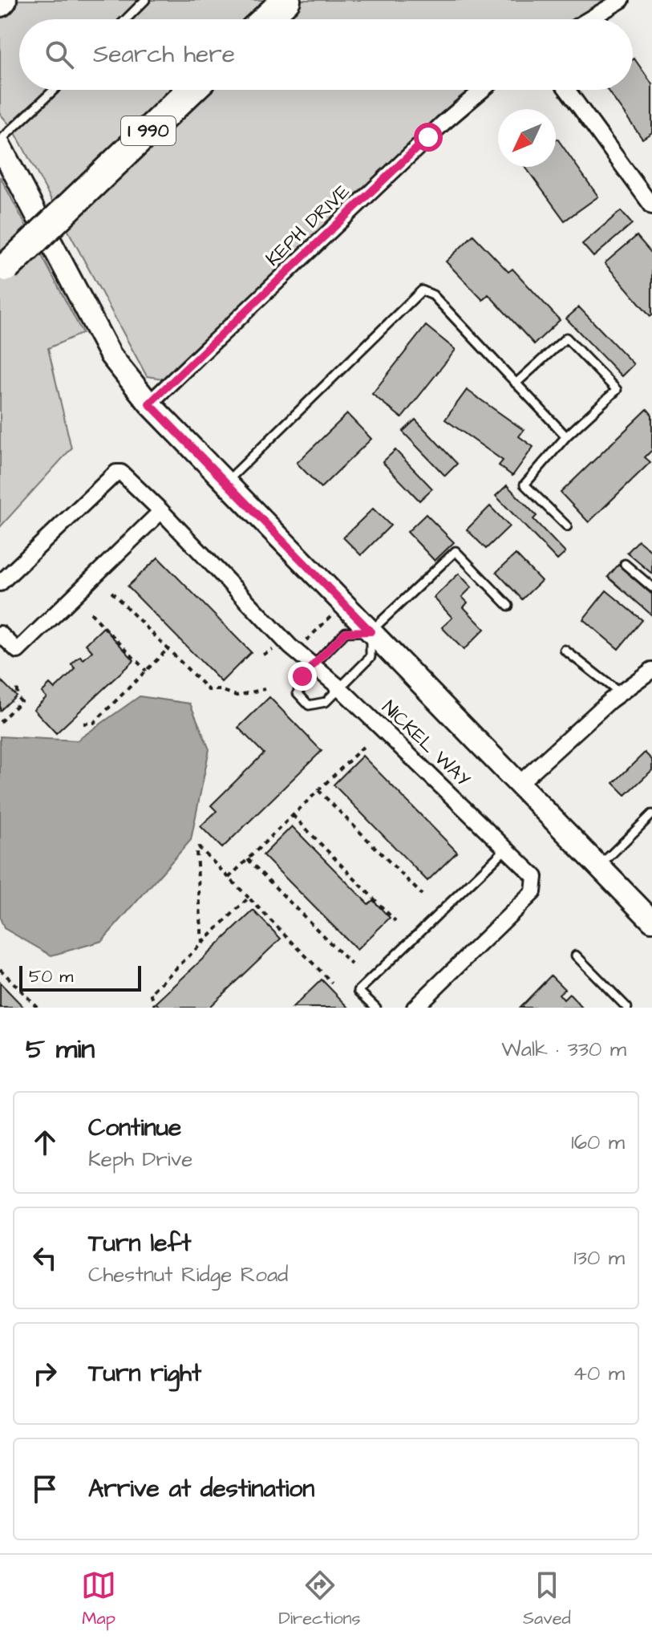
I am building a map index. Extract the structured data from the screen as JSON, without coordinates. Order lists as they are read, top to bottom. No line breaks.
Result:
{"streets":{"highway":["I 990"],"street":["KEPH DRIVE","NICKEL WAY"]},"scale_bar":"50 m","north":"bottom left","page":{"search":"Search here","scale":"50 m","heading":["5 min","Walk · 330 m"],"list":[["Continue","Keph Drive","160 m"],["Turn left","Chestnut Ridge Road","130 m"],["Turn right","40 m"],"Arrive at destination"],"nav":["Map","Directions","Saved"]}}
